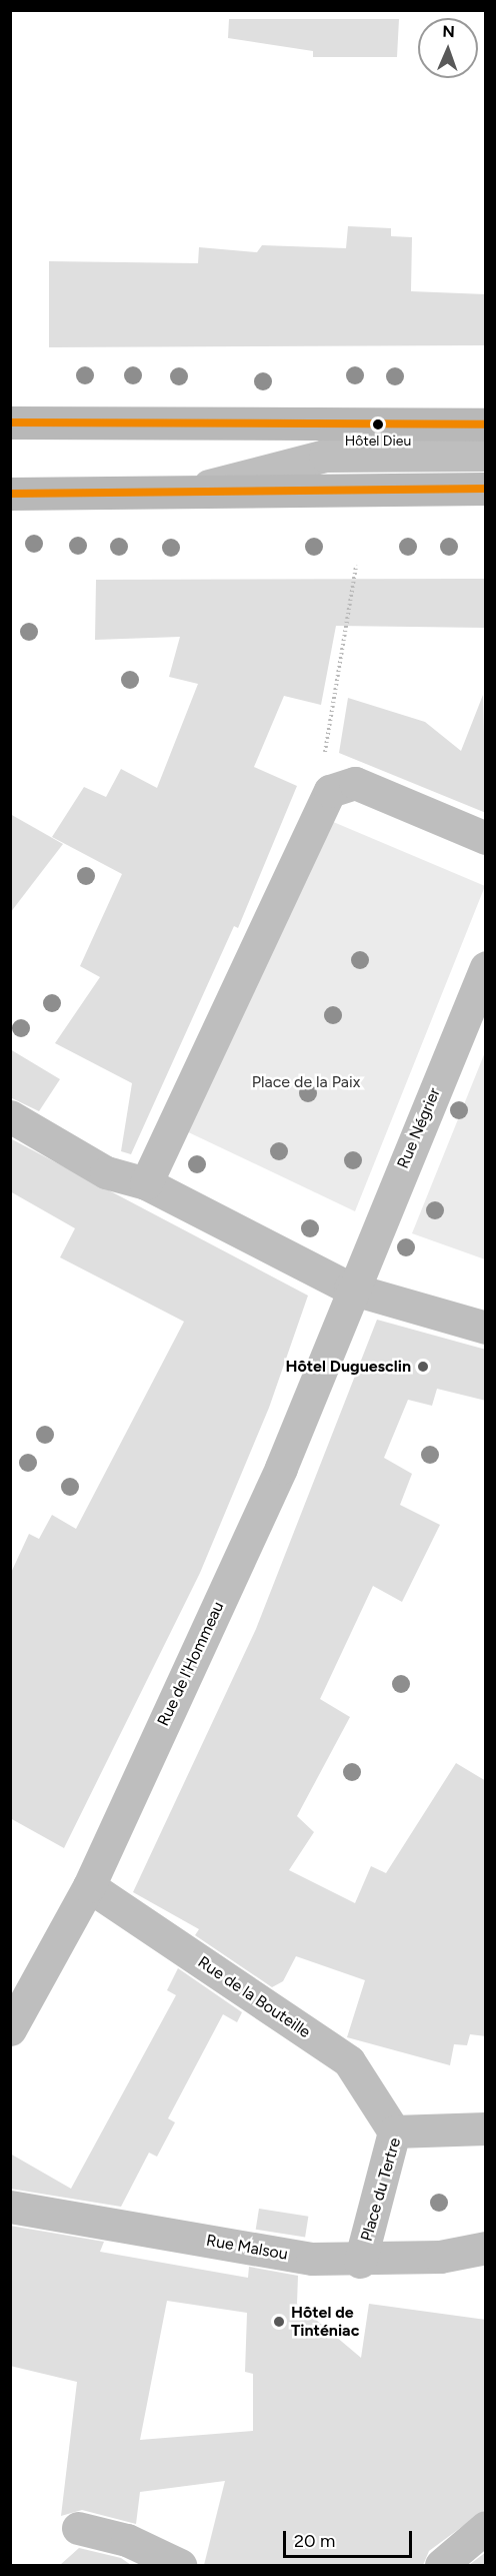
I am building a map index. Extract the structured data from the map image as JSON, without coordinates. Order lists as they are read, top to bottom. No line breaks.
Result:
{"streets":{"street":["Rue Négrier","Rue de l'Hommeau","Rue de la Bouteille","Place du Tertre","Rue Malsou"]},"crossings":[["Rue Négrier","Rue de l'Hommeau"],["Rue de l'Hommeau","Rue de la Bouteille"],["Rue de la Bouteille","Place du Tertre"],["Place du Tertre","Rue Malsou"]],"parks":["Place de la Paix"],"places":["Hôtel Dieu","Hôtel Duguesclin","Hôtel de Tinténiac"],"scale_bar":"20 m","north":"top"}
